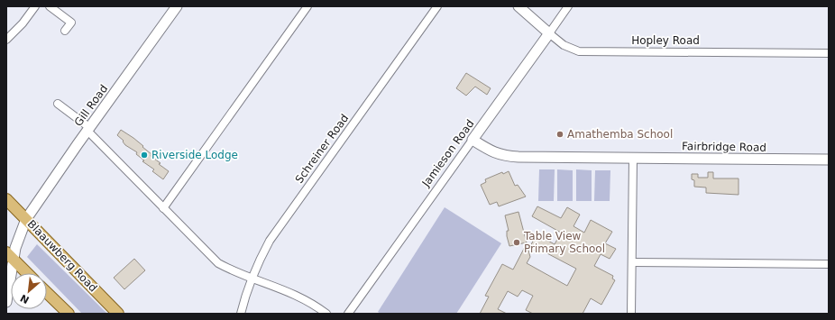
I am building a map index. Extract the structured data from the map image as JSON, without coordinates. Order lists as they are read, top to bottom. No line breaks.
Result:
{"streets":{"main road":["Blaauwberg Road"],"street":["Hopley Road","Gill Road","Fairbridge Road","Schreiner Road","Jamieson Road"]},"crossings":[["Hopley Road","Jamieson Road"],["Gill Road","Blaauwberg Road"],["Fairbridge Road","Jamieson Road"]],"places":["Amathemba School","Riverside Lodge","Table View Primary School"],"north":"bottom left"}
